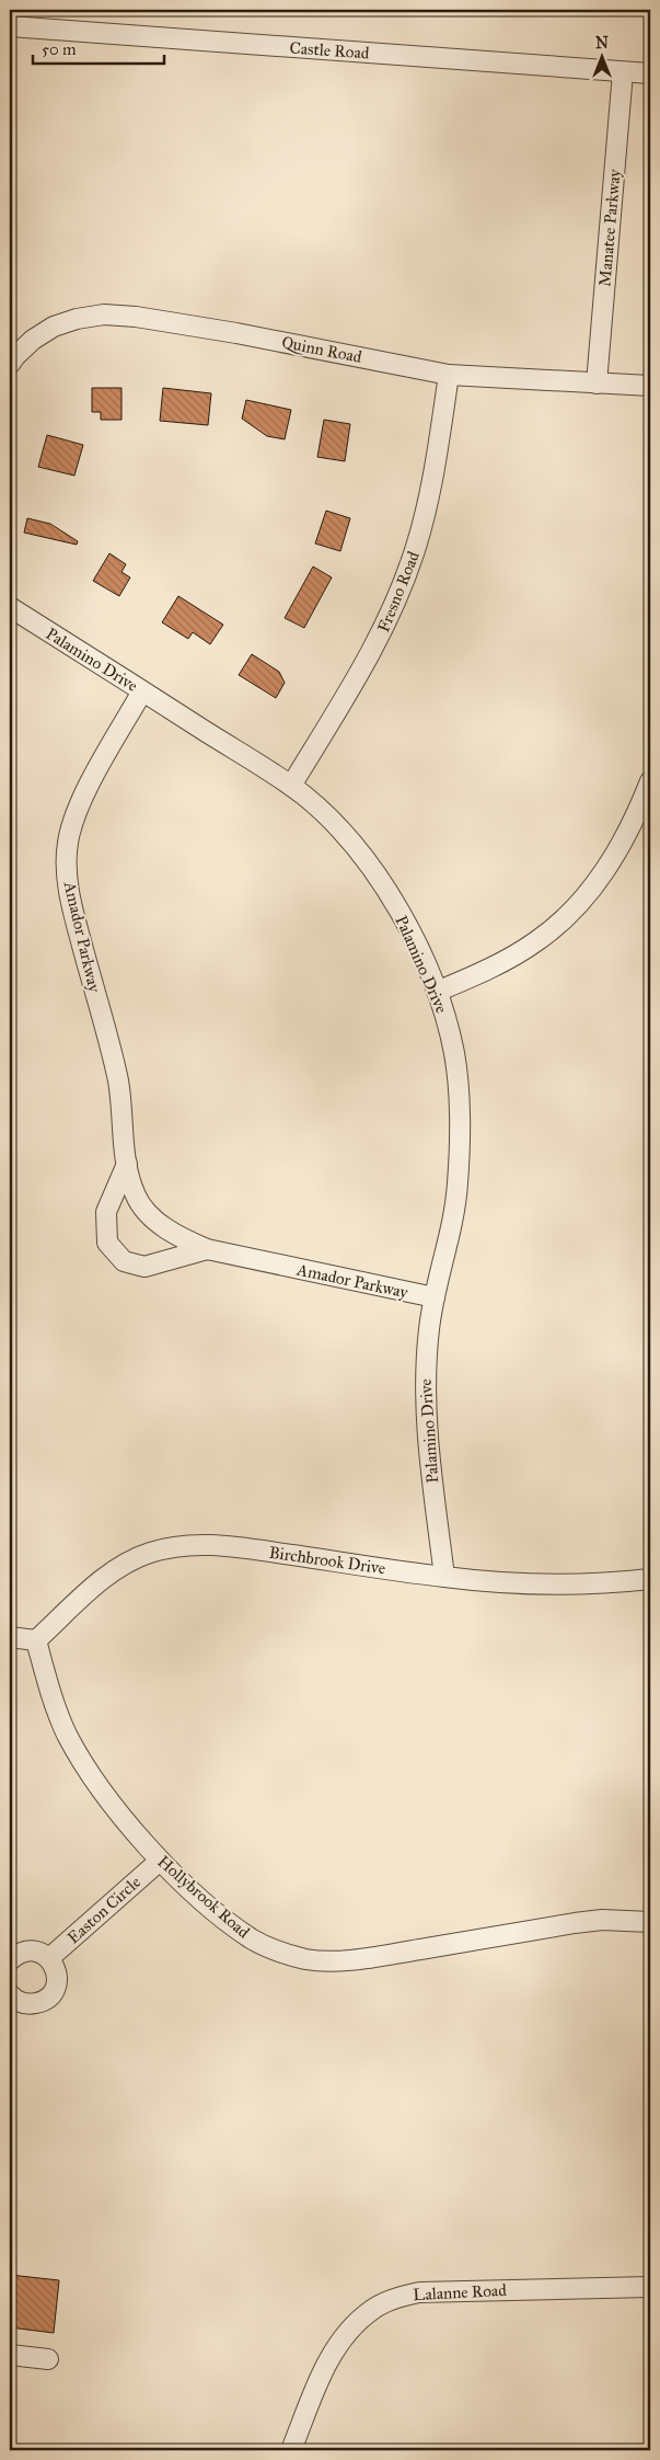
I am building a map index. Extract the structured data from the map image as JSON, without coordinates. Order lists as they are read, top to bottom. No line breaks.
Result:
{"streets":{"street":["Castle Road","Manatee Parkway","Quinn Road","Fresno Road","Palamino Drive","Amador Parkway","Birchbrook Drive","Hollybrook Road","Easton Circle","Lalanne Road"]},"crossings":[["Castle Road","Manatee Parkway"],["Manatee Parkway","Quinn Road"],["Quinn Road","Fresno Road"],["Fresno Road","Palamino Drive"],["Palamino Drive","Amador Parkway"],["Palamino Drive","Birchbrook Drive"],["Birchbrook Drive","Hollybrook Road"],["Hollybrook Road","Easton Circle"]],"scale_bar":"50 m","north":"top"}
